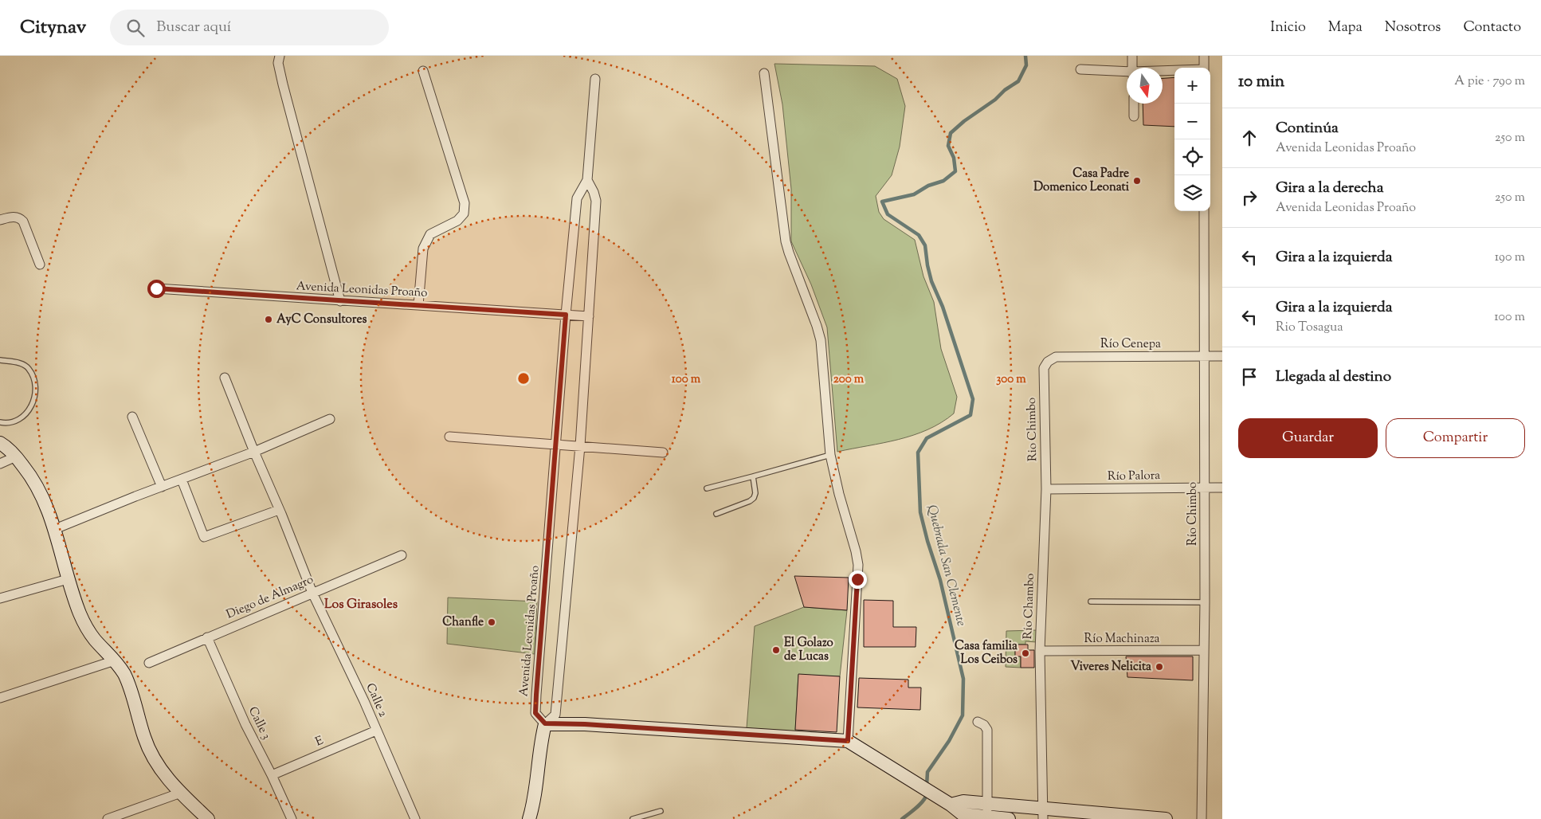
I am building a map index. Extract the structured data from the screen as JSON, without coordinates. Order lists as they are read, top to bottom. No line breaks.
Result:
{"streets":{"street":["Avenida Leonidas Proaño","Río Cenepa","Rio Chimbo","Río Palora","Río Chimbo","Diego de Almagro","Río Chambo","Río Machinaza","Calle 2","Calle 3","E"]},"crossings":[["Río Cenepa","Rio Chimbo"],["Río Cenepa","Río Chimbo"],["Rio Chimbo","Río Palora"],["Rio Chimbo","Río Chambo"],["Río Palora","Río Chimbo"],["Río Palora","Río Chambo"],["Río Chimbo","Río Machinaza"],["Diego de Almagro","Calle 2"],["Diego de Almagro","Calle 3"],["Río Chambo","Río Machinaza"],["Calle 2","E"],["Calle 3","E"]],"districts":["Los Girasoles"],"water":["Quebrada San Clemente"],"places":["Casa Padre Domenico Leonati","AyC Consultores","Chanfle","El Golazo de Lucas","Casa familia Los Ceibos","Viveres Nelicita"],"north":"bottom","page":{"header":"Citynav","search":"Buscar aquí","nav":["Inicio","Mapa","Nosotros","Contacto"],"heading":["10 min","A pie · 790 m"],"map_buttons":["+","−"],"list":[["Continúa","Avenida Leonidas Proaño","250 m"],["Gira a la derecha","Avenida Leonidas Proaño","250 m"],["Gira a la izquierda","190 m"],["Gira a la izquierda","Rio Tosagua","100 m"],"Llegada al destino"],"buttons":["Guardar","Compartir"]},"rings":["100 m","200 m","300 m"]}
